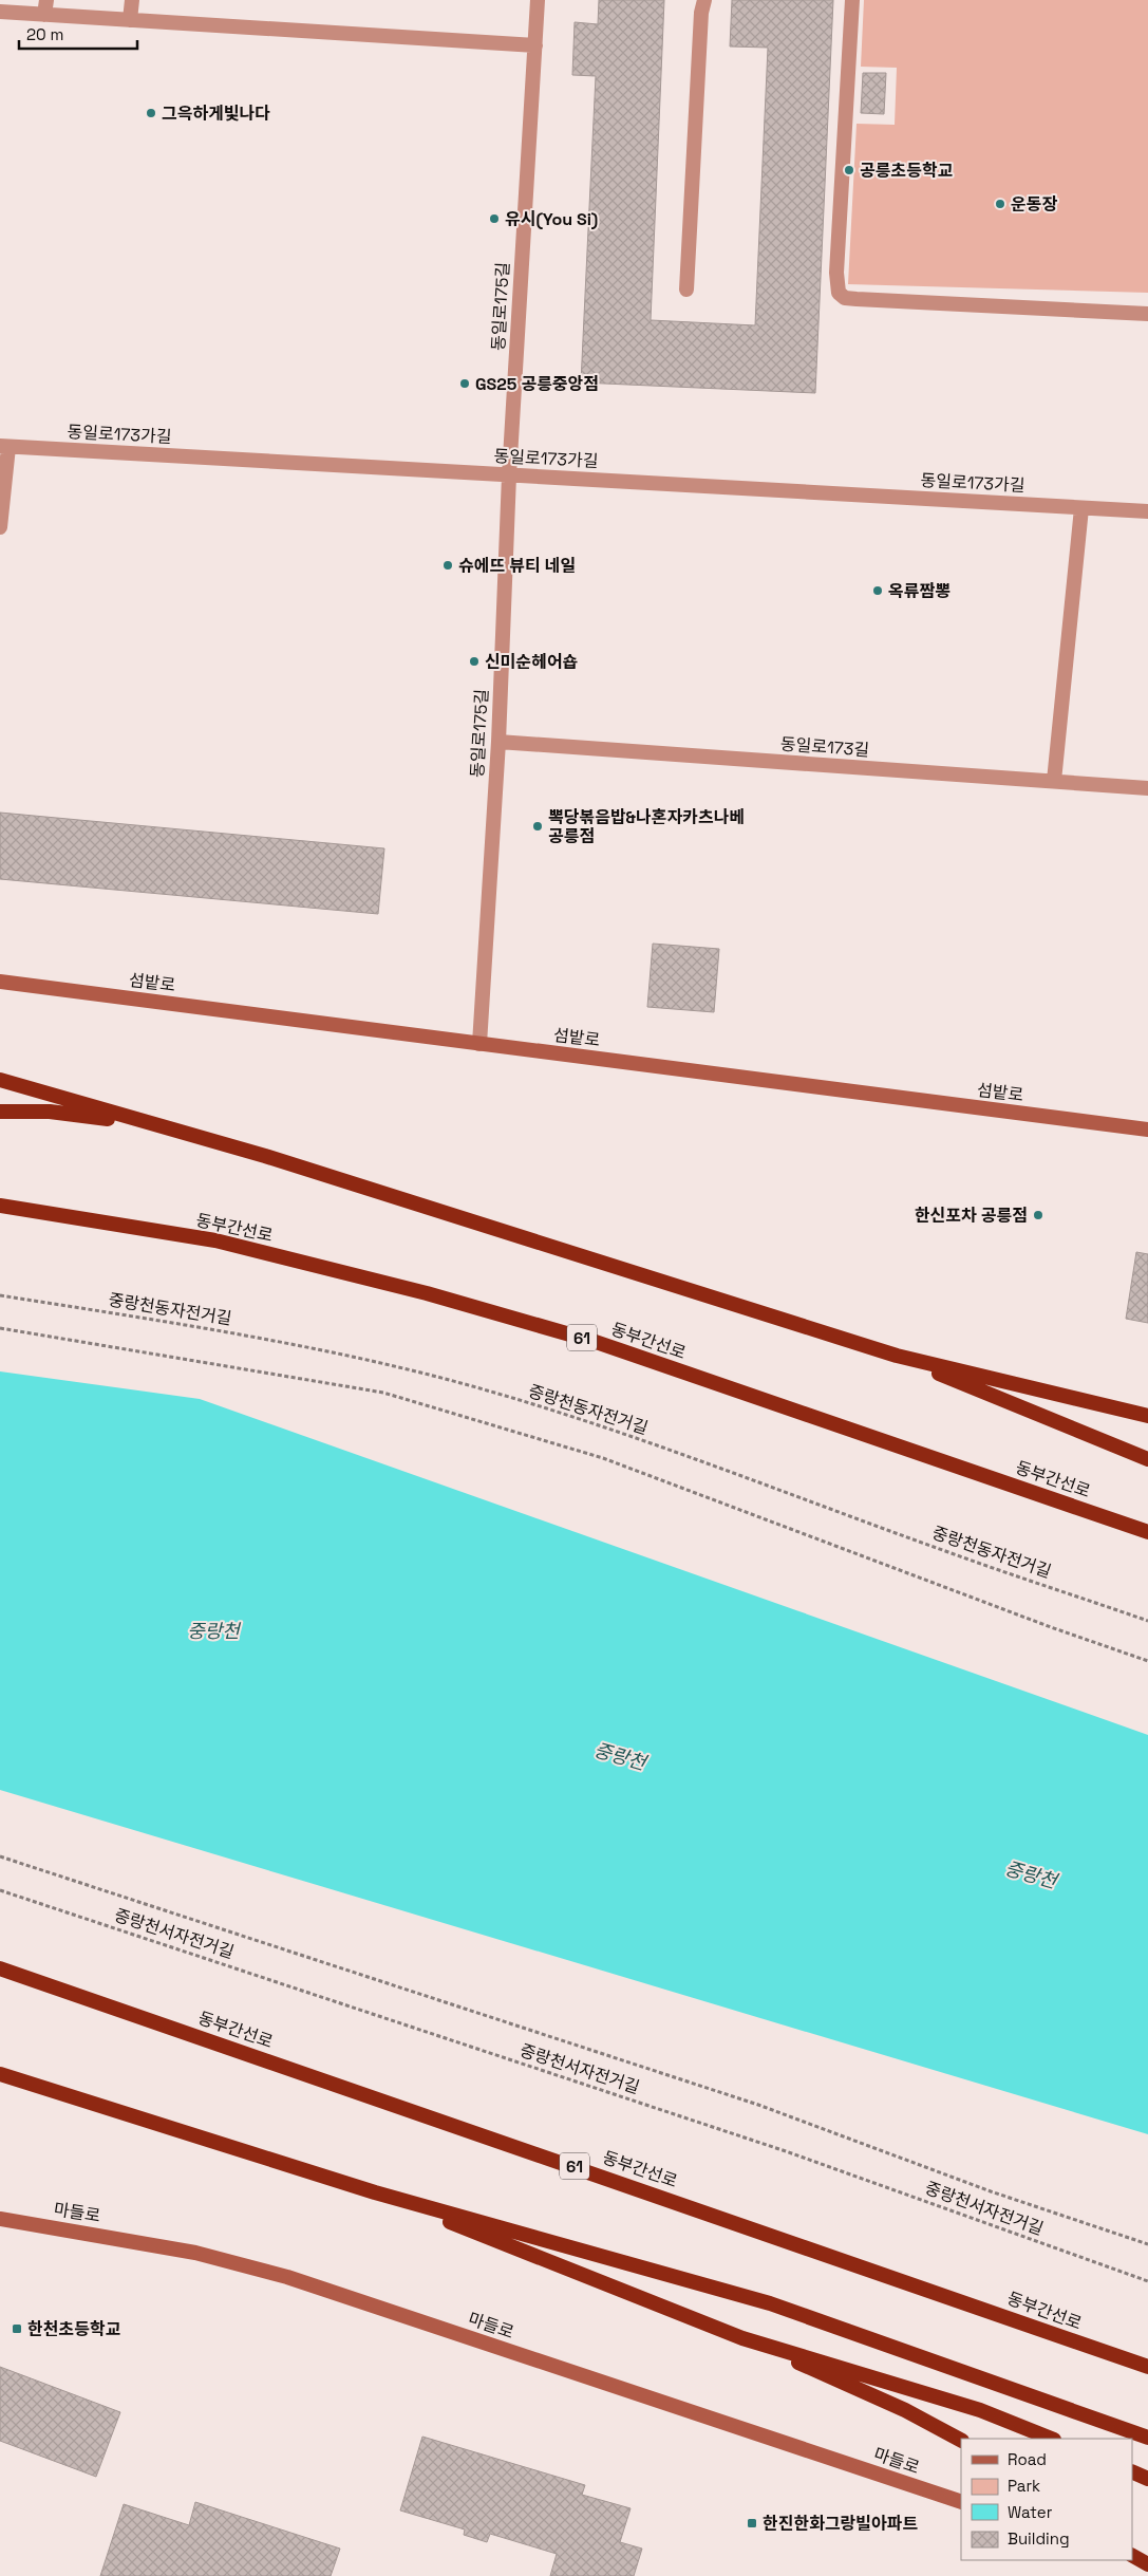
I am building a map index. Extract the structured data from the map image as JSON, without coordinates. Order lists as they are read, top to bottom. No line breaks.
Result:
{"streets":{"highway":["동부간선로","61"],"main road":["섬밭로","마들로"],"street":["동일로175길","동일로173가길","동일로173길"],"path":["중랑천동자전거길","중랑천서자전거길"]},"crossings":[["동일로175길","동일로173가길"],["동일로175길","동일로173길"],["동일로175길","섬밭로"]],"water":["중랑천"],"places":{"other":["그윽하게빛나다","공릉초등학교","운동장","유시(You Si)","GS25 공릉중앙점","슈에뜨 뷰티 네일","옥류짬뽕","신미순헤어숍","뽁당볶음밥&나혼자카츠나베 공릉점","한신포차 공릉점"],"transit":["한천초등학교","한진한화그랑빌아파트"]},"legend":["Road","Park","Water","Building"],"scale_bar":"20 m"}
